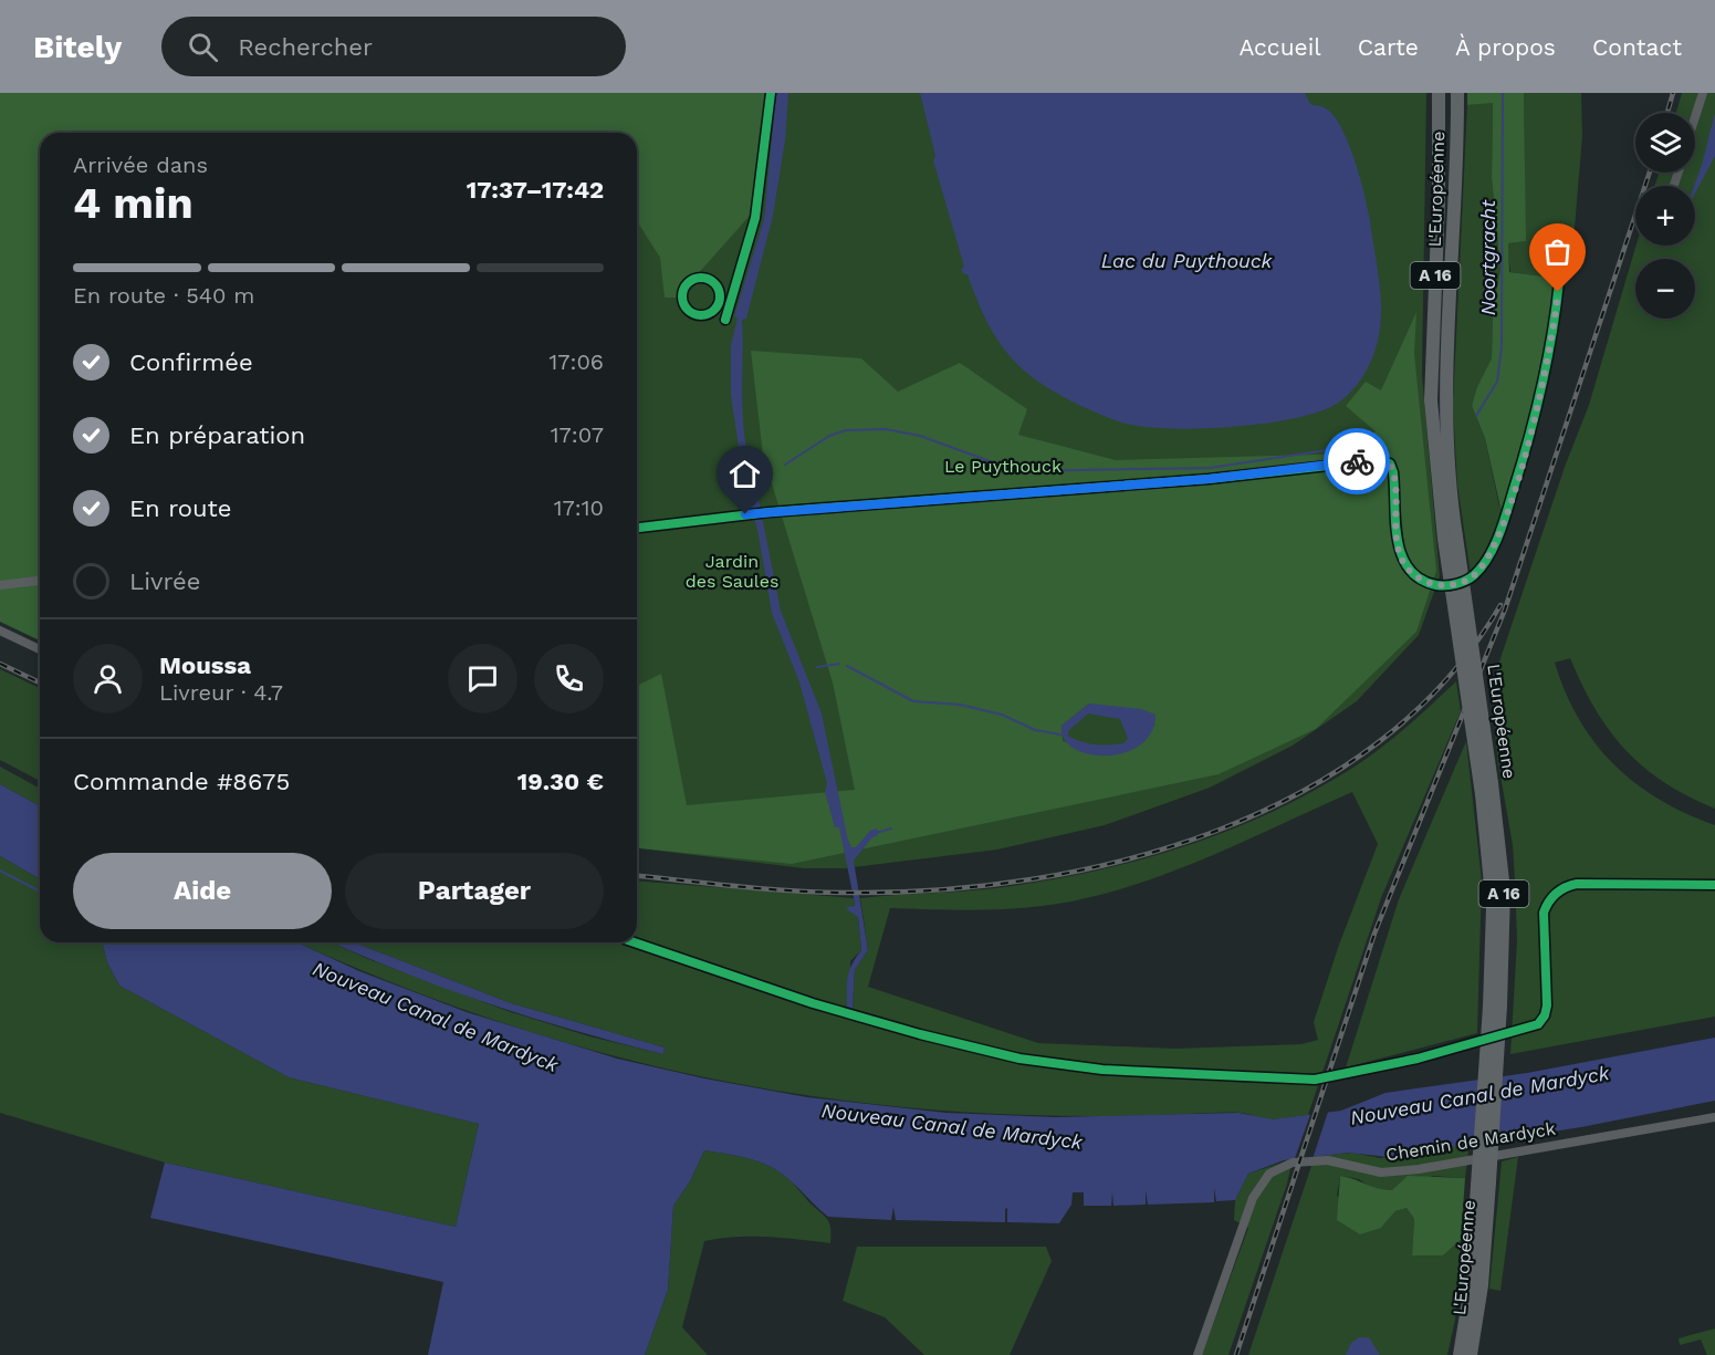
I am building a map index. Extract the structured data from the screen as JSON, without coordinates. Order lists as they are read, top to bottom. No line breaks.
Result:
{"streets":{"highway":["L'Européenne","A 16"],"street":["Chemin de Mardyck"]},"water":["Noortgracht","Lac du Puythouck","Nouveau Canal de Mardyck"],"parks":["Le Puythouck","Jardin des Saules"],"page":{"header":"Bitely","search":"Rechercher","nav":["Accueil","Carte","À propos","Contact"],"map_buttons":["+","−"],"heading":["4 min","Arrivée dans","17:37–17:42"],"panel":["Moussa","Livreur · 4.7","Commande #8675","19.30 €"],"bar":"En route · 540 m","list":[["Confirmée","17:06"],["En préparation","17:07"],["En route","17:10"],"Livrée"],"buttons":["Aide","Partager"]}}
